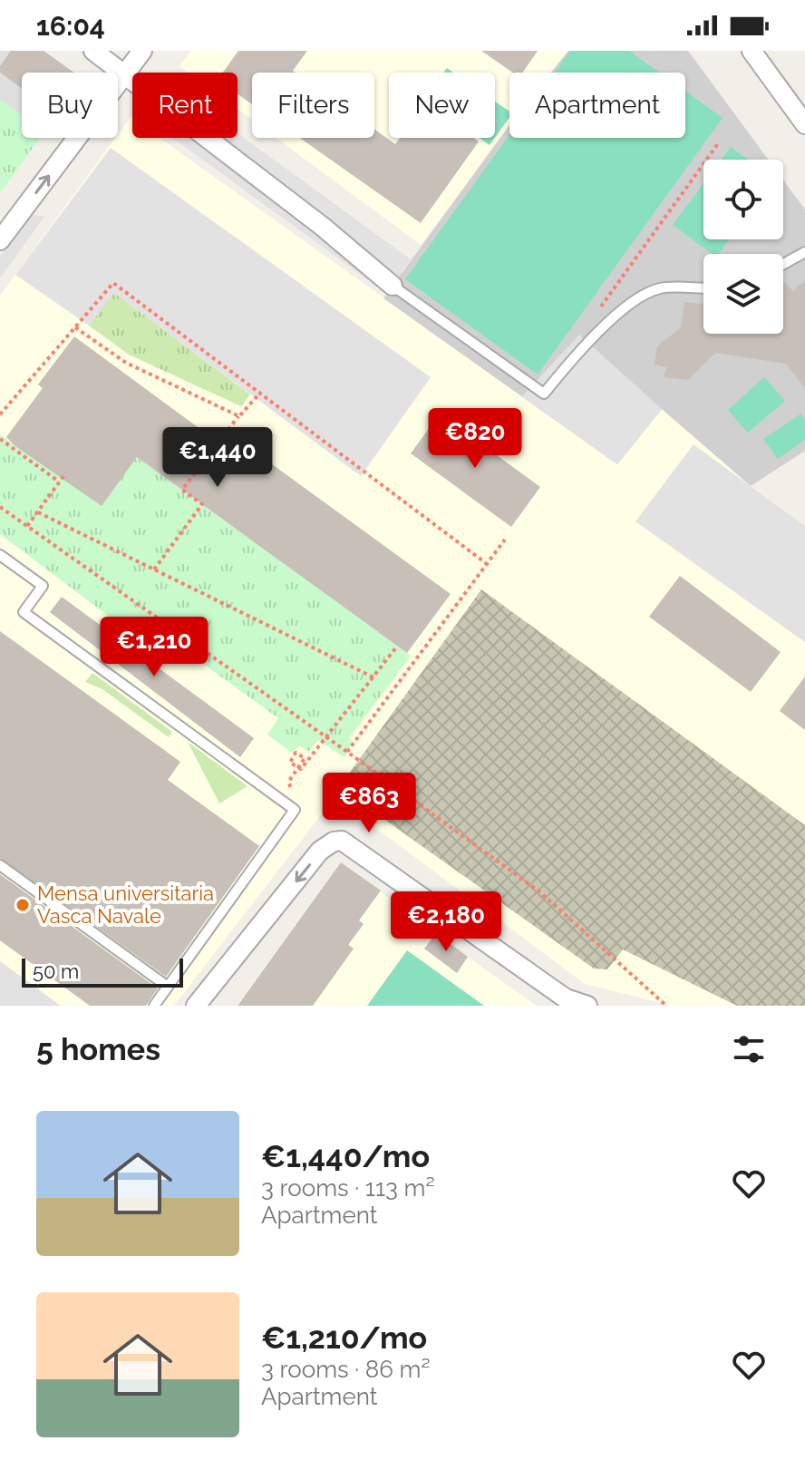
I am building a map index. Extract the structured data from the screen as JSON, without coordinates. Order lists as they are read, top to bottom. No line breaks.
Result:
{"places":["Mensa universitaria Vasca Navale"],"scale_bar":"50 m","page":{"status":"16:04","chip":["Buy","Rent","Filters","New","Apartment"],"price":["€820","€1,440","€1,210","€863","€2,180"],"scale":"50 m","heading":"5 homes","list":[{"name":"€1,440/mo","note":"3 rooms · 113 m² · Apartment"},{"name":"€1,210/mo","note":"3 rooms · 86 m² · Apartment"}]}}
